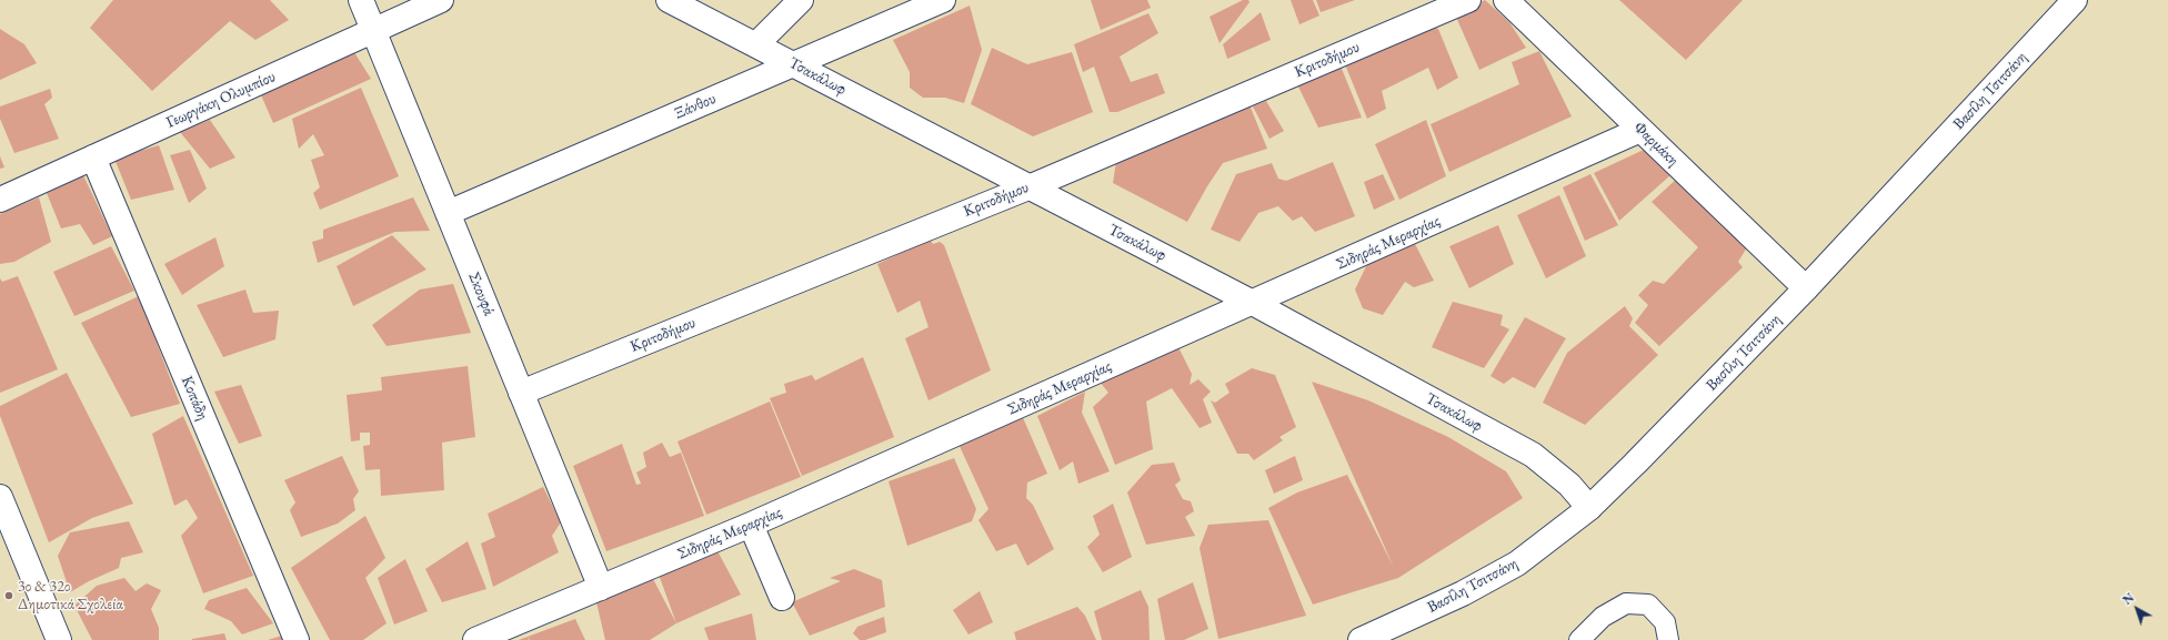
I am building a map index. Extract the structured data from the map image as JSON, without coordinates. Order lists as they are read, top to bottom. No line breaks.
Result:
{"streets":{"street":["Κριτοδήμου","Τσακάλωφ","Βασίλη Τσιτσάνη","Γεωργάκη Ολυμπίου","Ξάνθου","Φαρμάκη","Σιδηράς Μεραρχίας","Σκουφά","Κοπάδη"]},"crossings":[["Κριτοδήμου","Τσακάλωφ"],["Κριτοδήμου","Σκουφά"],["Τσακάλωφ","Βασίλη Τσιτσάνη"],["Τσακάλωφ","Ξάνθου"],["Τσακάλωφ","Σιδηράς Μεραρχίας"],["Βασίλη Τσιτσάνη","Φαρμάκη"],["Γεωργάκη Ολυμπίου","Σκουφά"],["Γεωργάκη Ολυμπίου","Κοπάδη"],["Ξάνθου","Σκουφά"],["Φαρμάκη","Σιδηράς Μεραρχίας"],["Σιδηράς Μεραρχίας","Σκουφά"]],"places":["3ο & 32ο Δημοτικά Σχολεία"],"north":"top left"}
